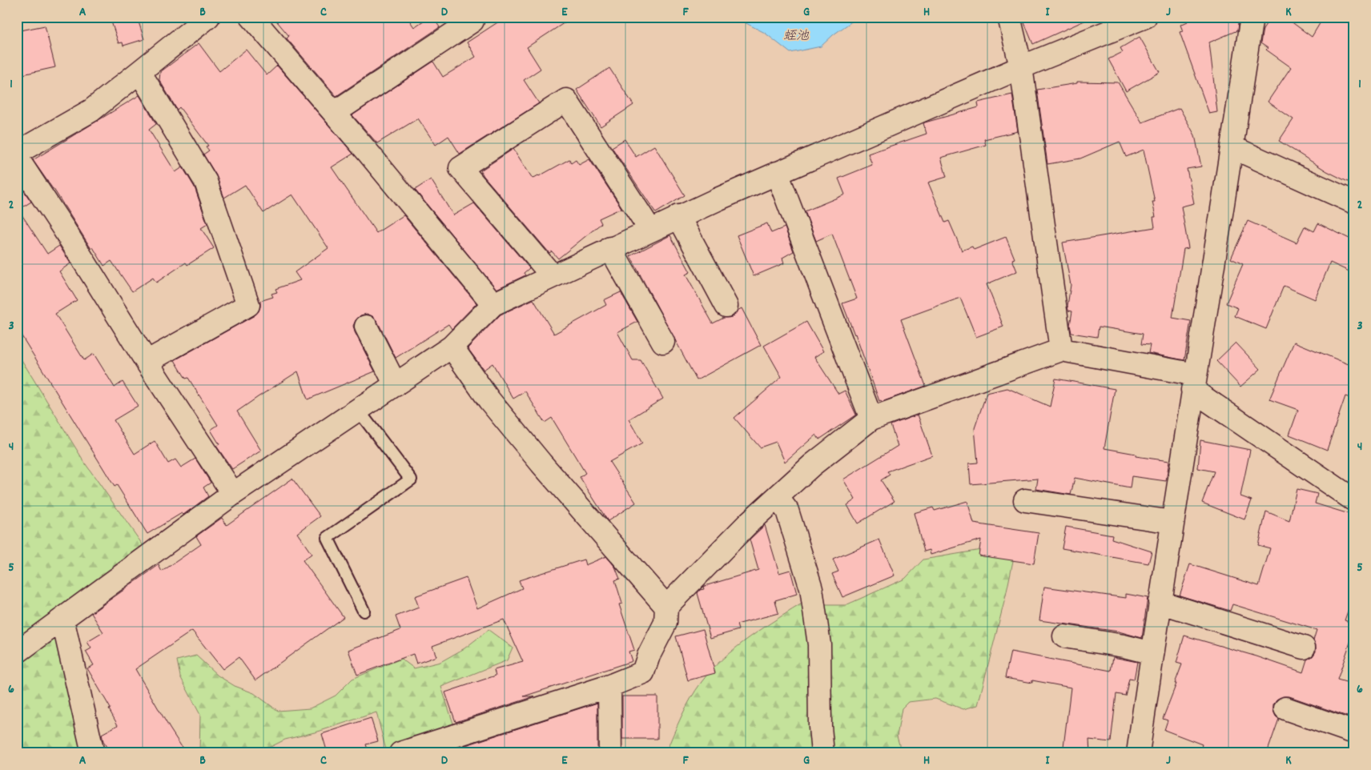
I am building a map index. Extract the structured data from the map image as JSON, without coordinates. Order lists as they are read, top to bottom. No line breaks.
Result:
{"water":["蛭池"],"grid":{"columns":["A","B","C","D","E","F","G","H","I","J","K"],"rows":["1","2","3","4","5","6"]}}
